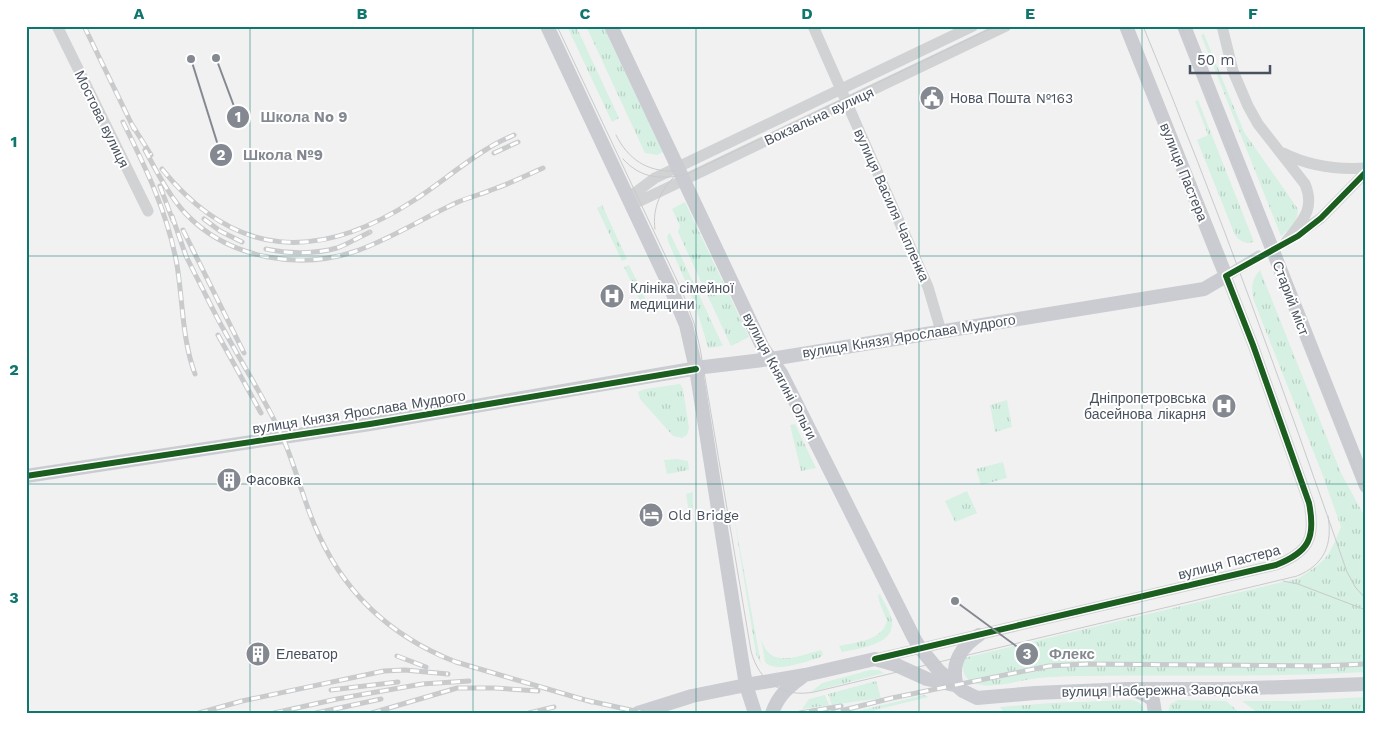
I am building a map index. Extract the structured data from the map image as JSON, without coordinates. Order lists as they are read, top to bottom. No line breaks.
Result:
{"streets":{"main road":["вулиця Пастера","Старий міст","вулиця Князя Ярослава Мудрого","вулиця Княгині Ольги","вулиця Набережна Заводська"],"street":["Вокзальна вулиця","Мостова вулиця","вулиця Василя Чапленка"]},"crossings":[["Вокзальна вулиця","вулиця Василя Чапленка"],["Вокзальна вулиця","вулиця Княгині Ольги"],["вулиця Пастера","вулиця Князя Ярослава Мудрого"],["вулиця Пастера","вулиця Княгині Ольги"],["вулиця Василя Чапленка","вулиця Князя Ярослава Мудрого"],["вулиця Князя Ярослава Мудрого","вулиця Княгині Ольги"],["вулиця Княгині Ольги","вулиця Набережна Заводська"]],"places":{"other":["Школа No 9","Школа №9","Флекс"],"public building":["Нова Пошта №163"],"hospital":["Клініка сімейної медицини","Дніпропетровська басейнова лікарня"],"building":["Фасовка","Елеватор"],"hotel":["Old Bridge"]},"scale_bar":"50 m","grid":{"columns":["A","B","C","D","E","F"],"rows":["1","2","3"]}}
